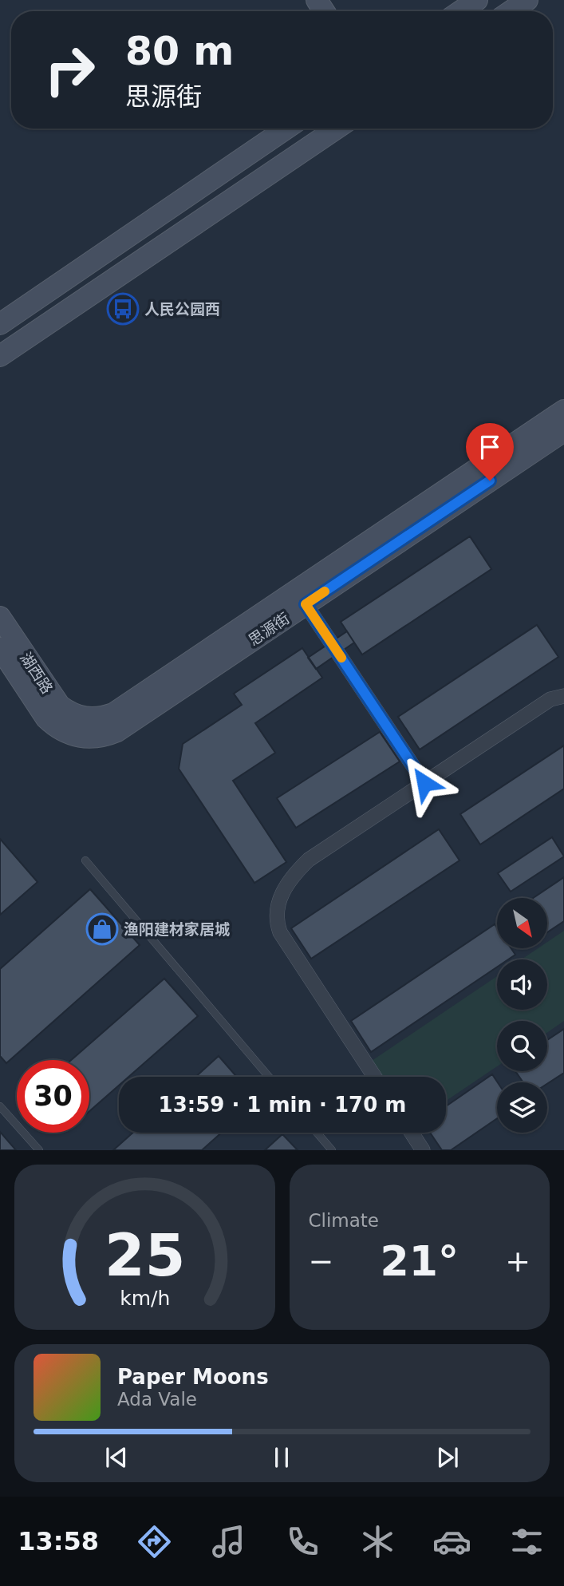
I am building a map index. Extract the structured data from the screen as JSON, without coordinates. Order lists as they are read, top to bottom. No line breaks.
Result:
{"streets":{"street":["思源街","湖西路"]},"crossings":[["思源街","湖西路"]],"places":{"bus stop":["人民公园西"],"shop":["渔阳建材家居城"]},"north":"bottom right","page":{"turn":["80 m","思源街"],"limit":"30","trip":"13:59 · 1 min · 170 m","tile":"Climate","heat":["−","21°","+"],"song":["Paper Moons","Ada Vale"],"tabs":"13:58","gauge":["25","km/h"]}}
